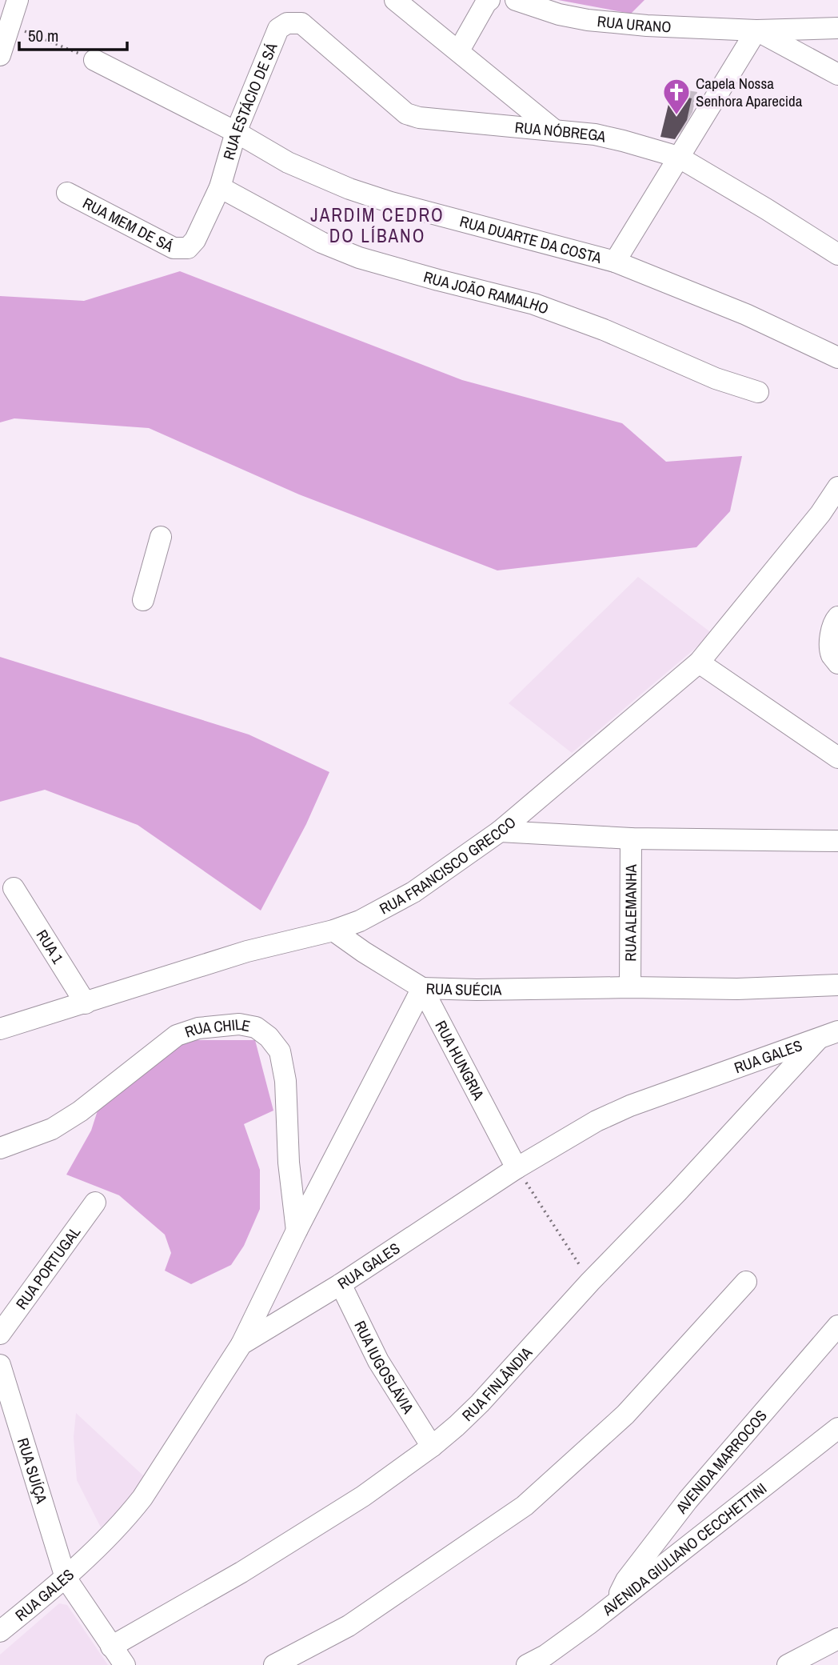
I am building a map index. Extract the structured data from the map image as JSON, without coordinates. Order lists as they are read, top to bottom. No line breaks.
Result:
{"streets":{"street":["RUA URANO","RUA ESTÁCIO DE SÁ","RUA NÓBREGA","RUA MEM DE SÁ","RUA DUARTE DA COSTA","RUA JOÃO RAMALHO","RUA FRANCISCO GRECCO","RUA ALEMANHA","RUA 1","RUA SUÉCIA","RUA CHILE","RUA GALES","RUA HUNGRIA","RUA PORTUGAL","RUA IUGOSLÁVIA","RUA FINLÂNDIA","AVENIDA MARROCOS","RUA SUÍÇA","AVENIDA GIULIANO CECCHETTINI"]},"crossings":[["RUA ESTÁCIO DE SÁ","RUA NÓBREGA"],["RUA ESTÁCIO DE SÁ","RUA MEM DE SÁ"],["RUA ESTÁCIO DE SÁ","RUA DUARTE DA COSTA"],["RUA ESTÁCIO DE SÁ","RUA JOÃO RAMALHO"],["RUA MEM DE SÁ","RUA JOÃO RAMALHO"],["RUA FRANCISCO GRECCO","RUA 1"],["RUA ALEMANHA","RUA SUÉCIA"],["RUA SUÉCIA","RUA CHILE"],["RUA SUÉCIA","RUA GALES"],["RUA SUÉCIA","RUA HUNGRIA"],["RUA GALES","RUA HUNGRIA"],["RUA GALES","RUA IUGOSLÁVIA"],["RUA GALES","RUA FINLÂNDIA"],["RUA GALES","RUA SUÍÇA"],["RUA IUGOSLÁVIA","RUA FINLÂNDIA"],["RUA FINLÂNDIA","RUA SUÍÇA"],["AVENIDA MARROCOS","AVENIDA GIULIANO CECCHETTINI"]],"districts":["JARDIM CEDRO DO LÍBANO"],"places":{"church":["Capela Nossa Senhora Aparecida"]},"scale_bar":"50 m"}
